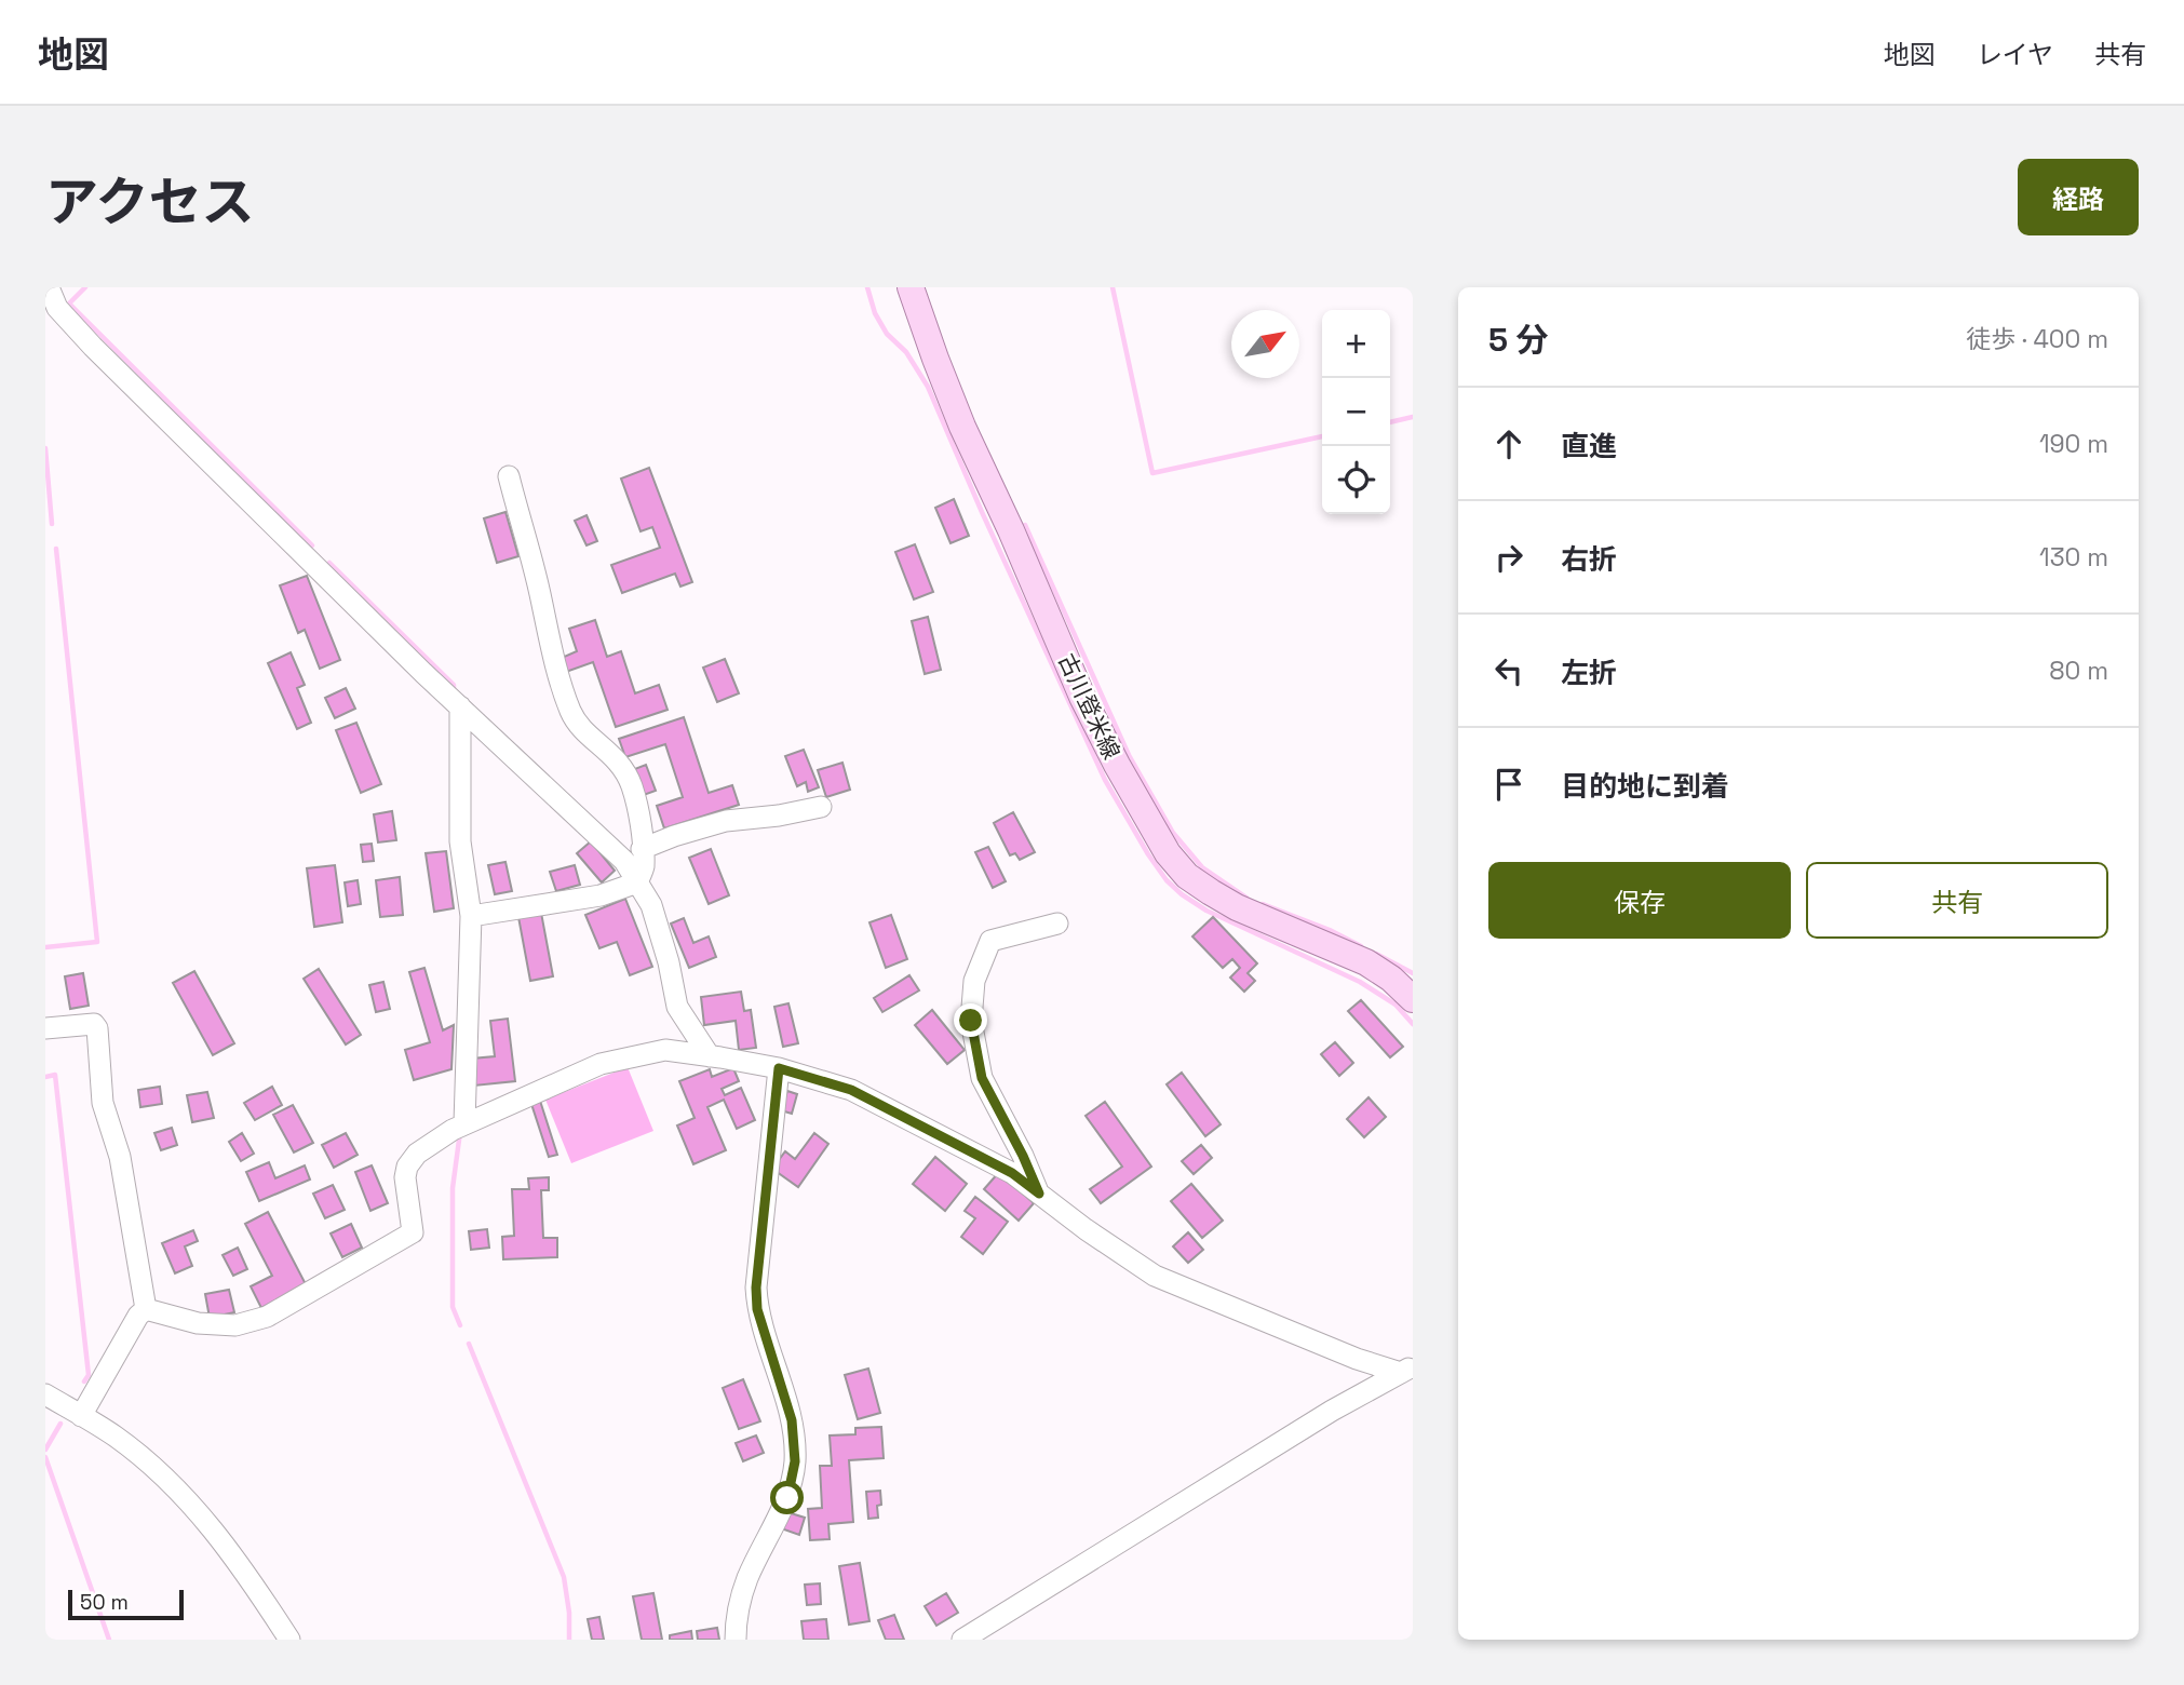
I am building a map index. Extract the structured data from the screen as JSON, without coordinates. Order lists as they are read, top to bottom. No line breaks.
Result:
{"streets":{"main road":["古川登米線"]},"scale_bar":"50 m","north":"top right","page":{"header":"地図","nav":["地図","レイヤ","共有"],"title":"アクセス","buttons":["経路",["保存","共有"]],"heading":["5 分","徒歩 · 400 m"],"map_buttons":["+","−"],"list":[["直進","190 m"],["右折","130 m"],["左折","80 m"],"目的地に到着"],"scale":"50 m"}}
